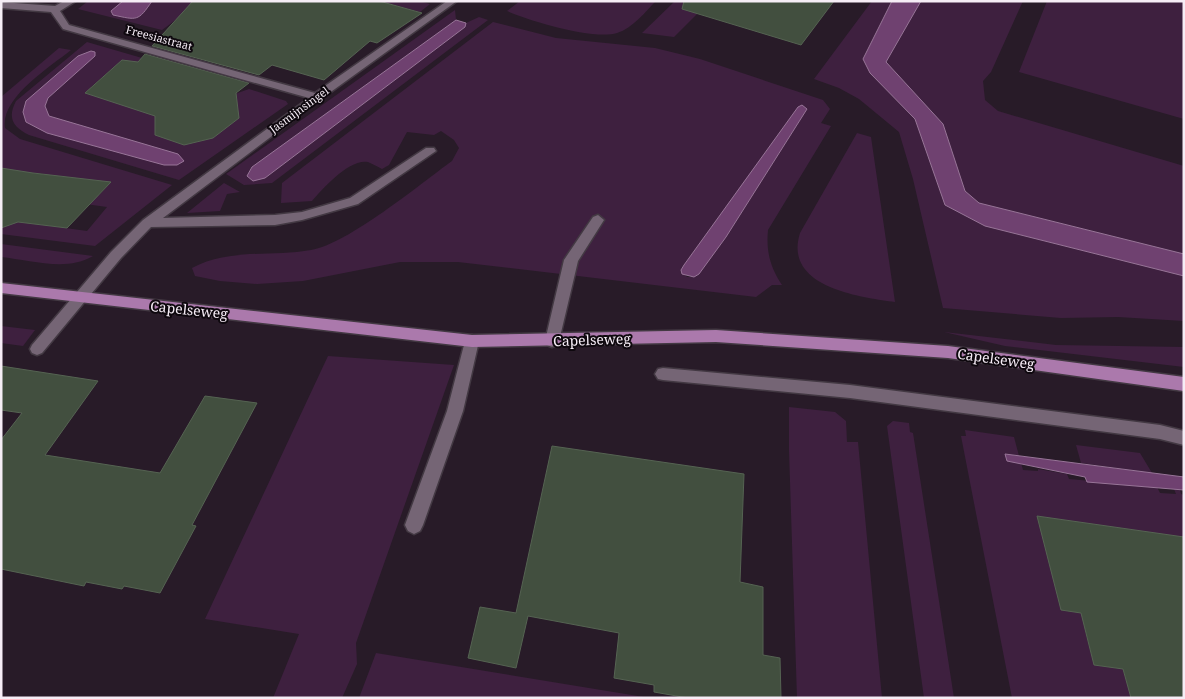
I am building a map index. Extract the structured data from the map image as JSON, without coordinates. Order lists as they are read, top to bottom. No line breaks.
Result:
{"streets":{"main road":["Capelseweg"],"street":["Freesiastraat","Jasmijnsingel"]},"crossings":[["Freesiastraat","Jasmijnsingel"],["Jasmijnsingel","Capelseweg"]]}
